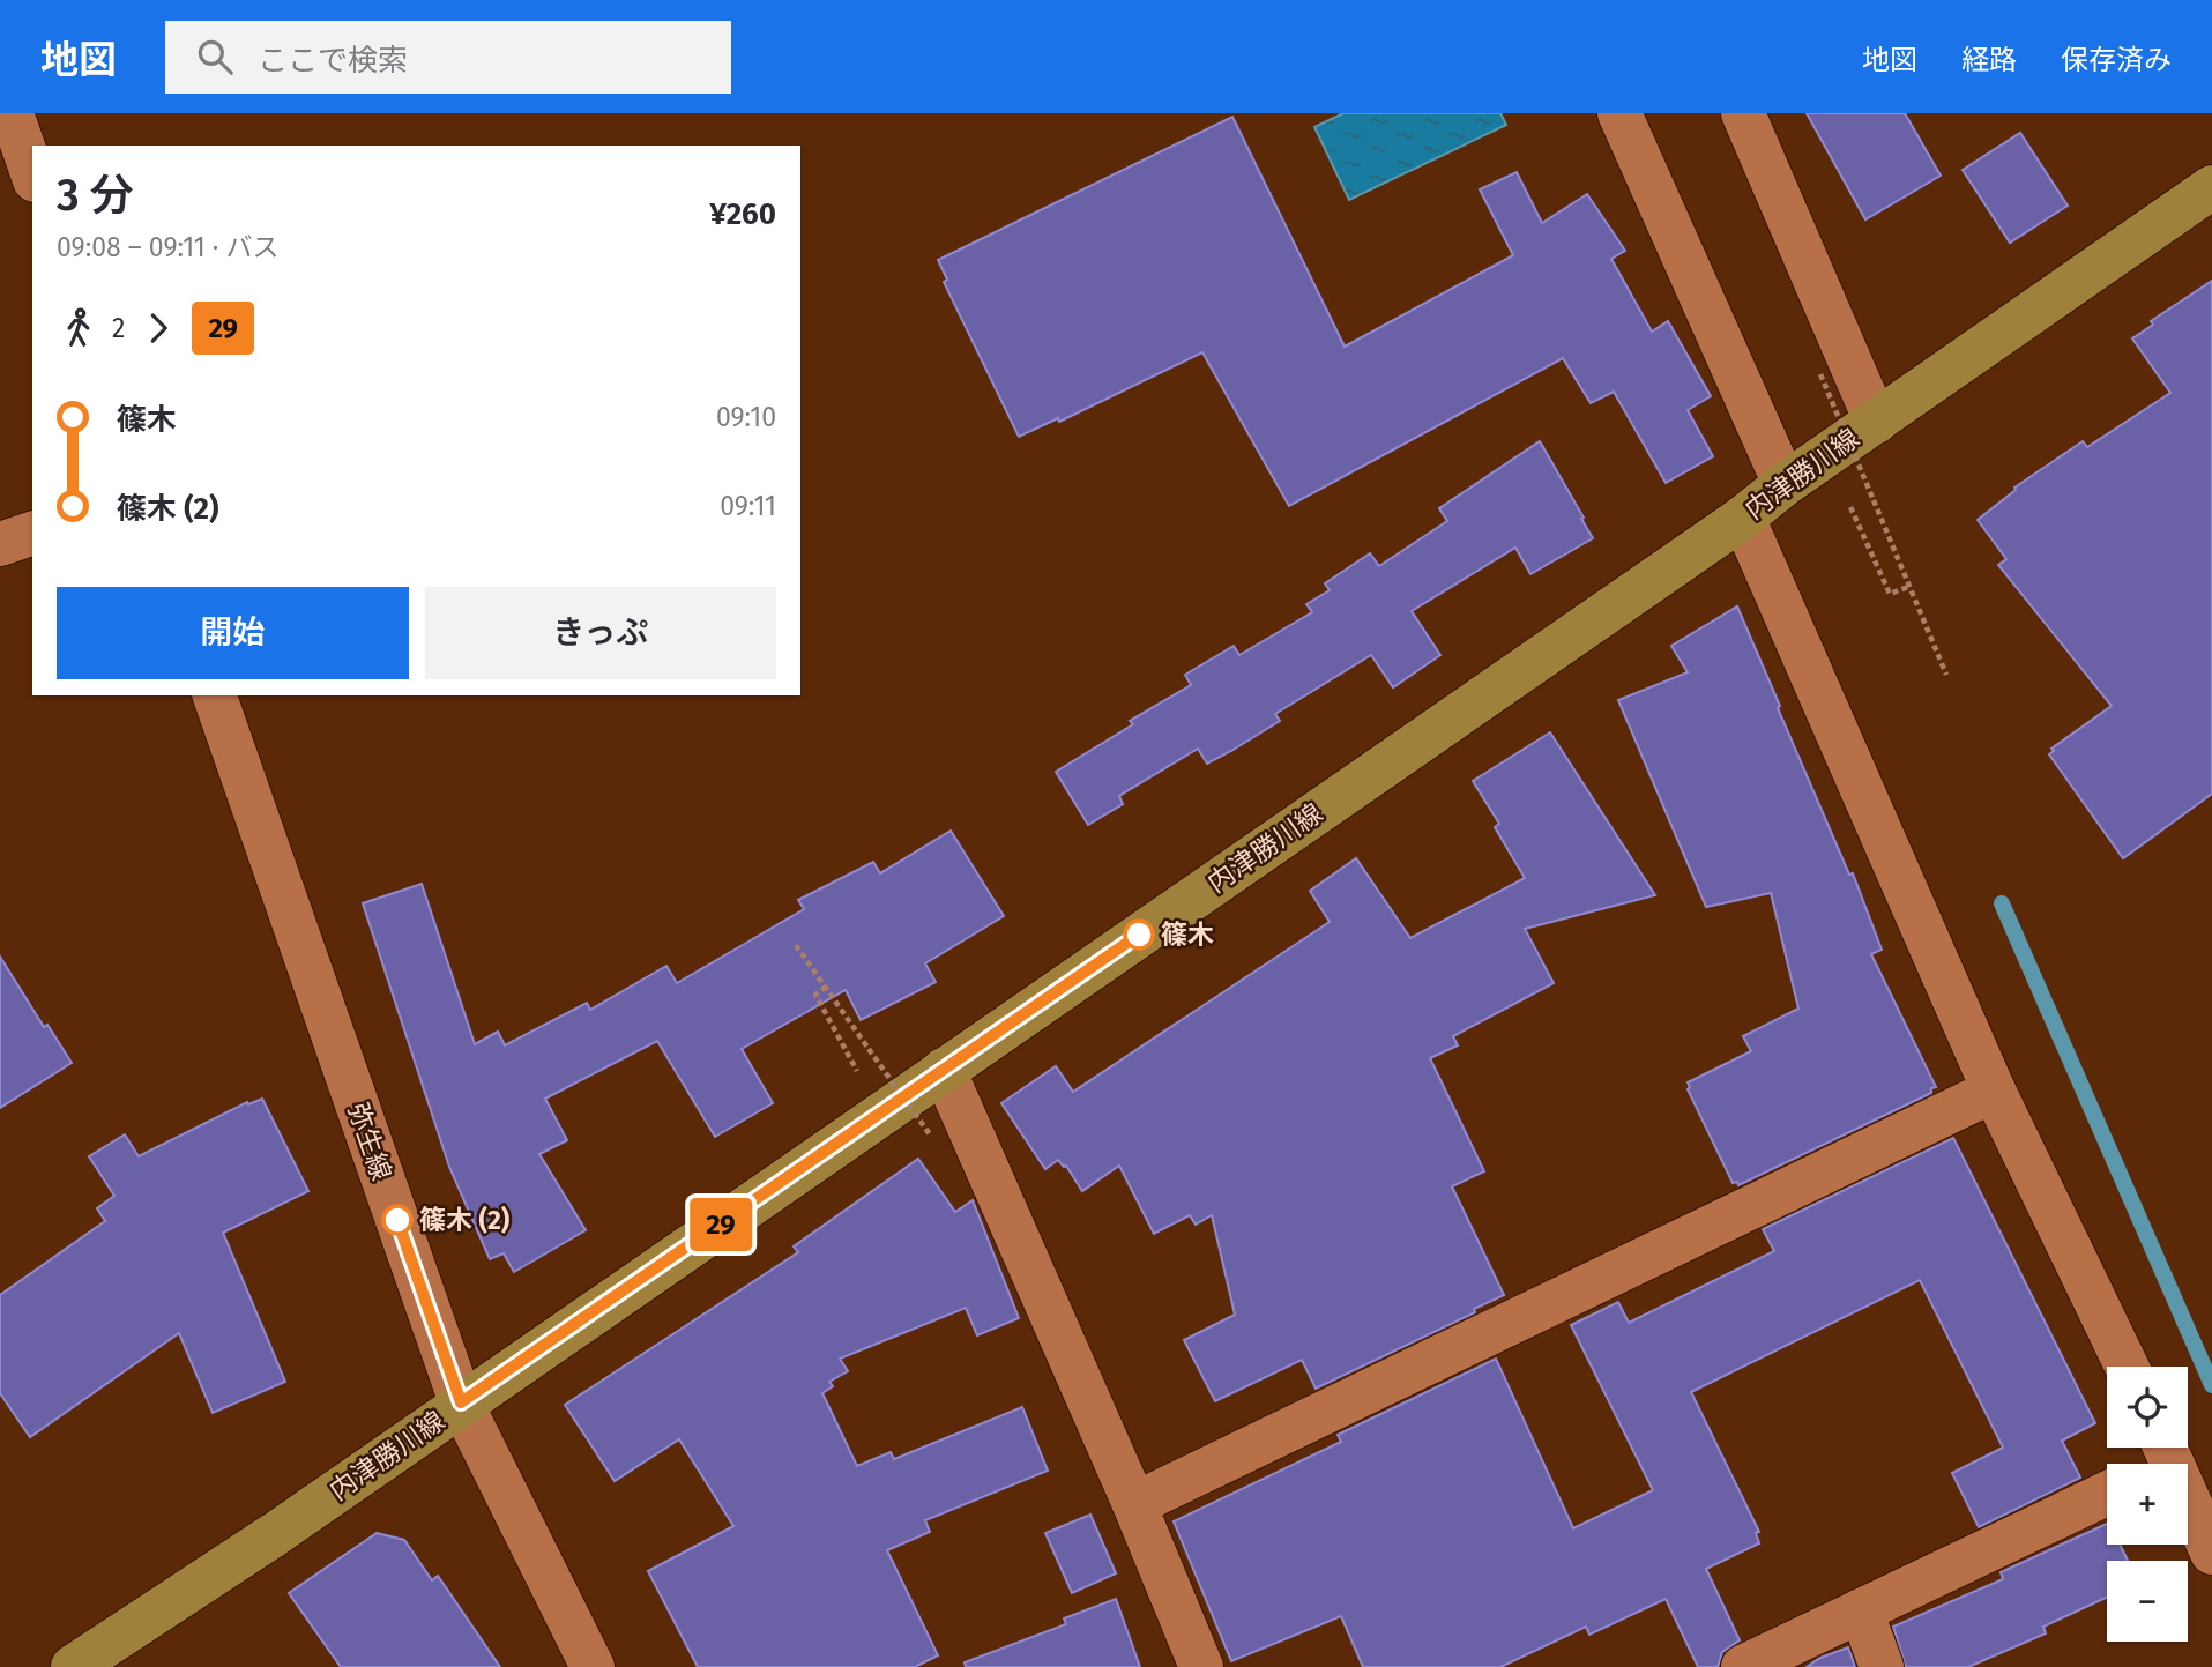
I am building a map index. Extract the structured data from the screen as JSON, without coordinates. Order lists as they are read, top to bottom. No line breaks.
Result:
{"streets":{"main road":["内津勝川線"],"street":["弥生線"]},"crossings":[["内津勝川線","弥生線"]],"places":["篠木","篠木 (2)"],"lines":["bus line 29"],"page":{"header":"地図","search":"ここで検索","nav":["地図","経路","保存済み"],"on_map":"29","heading":["3 分","09:08 – 09:11 · バス","¥260"],"legs":["2","29"],"list":[{"name":"篠木","value":"09:10"},{"name":"篠木 (2)","value":"09:11"}],"buttons":["開始","きっぷ"],"map_buttons":["+","−"]}}
